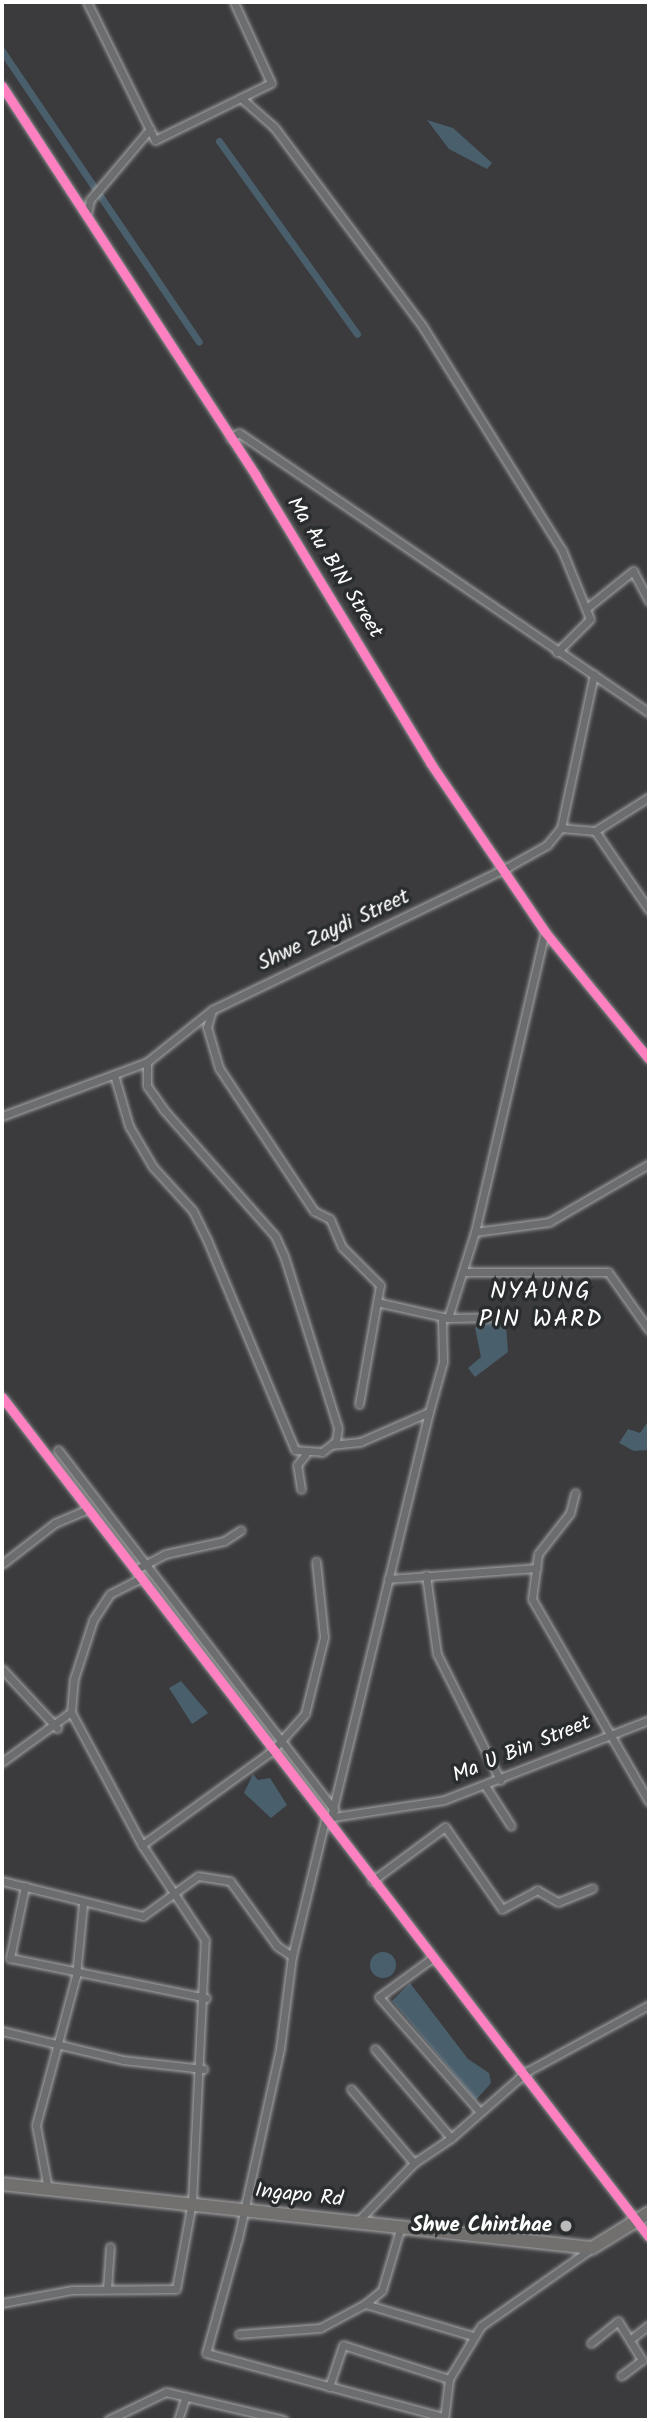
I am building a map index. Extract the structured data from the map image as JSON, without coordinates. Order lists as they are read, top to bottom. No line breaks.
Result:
{"streets":{"main road":["Ingapo Rd"],"street":["Ma Au BIN Street","Shwe Zaydi Street","Ma U Bin Street"]},"crossings":[["Ma Au BIN Street","Shwe Zaydi Street"]],"districts":["NYAUNG PIN WARD"],"places":["Shwe Chinthae"]}
